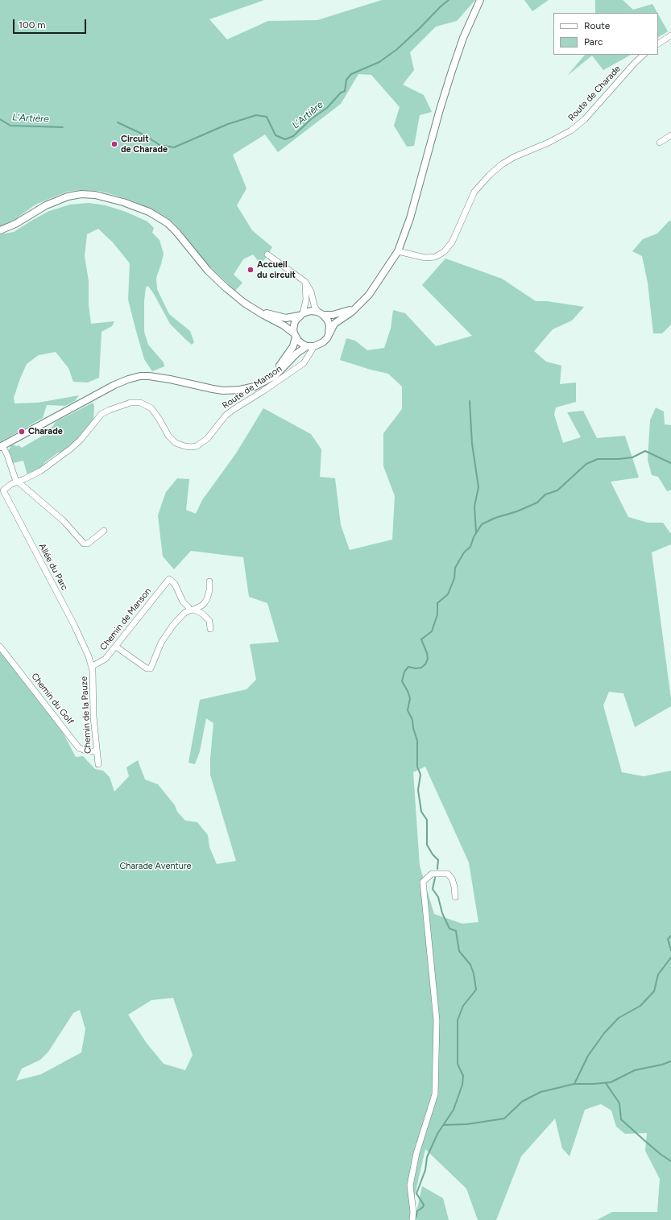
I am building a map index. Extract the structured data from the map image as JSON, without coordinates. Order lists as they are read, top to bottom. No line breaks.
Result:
{"streets":{"street":["Route de Charade","Route de Manson","Allée du Parc","Chemin de Manson","Chemin du Golf","Chemin de la Pauze"]},"crossings":[["Route de Manson","Allée du Parc"],["Allée du Parc","Chemin de Manson"],["Allée du Parc","Chemin de la Pauze"],["Chemin de Manson","Chemin de la Pauze"],["Chemin du Golf","Chemin de la Pauze"]],"water":["L'Artière"],"parks":["Charade Aventure"],"places":["Circuit de Charade","Accueil du circuit","Charade"],"legend":["Route","Parc"],"scale_bar":"100 m"}
